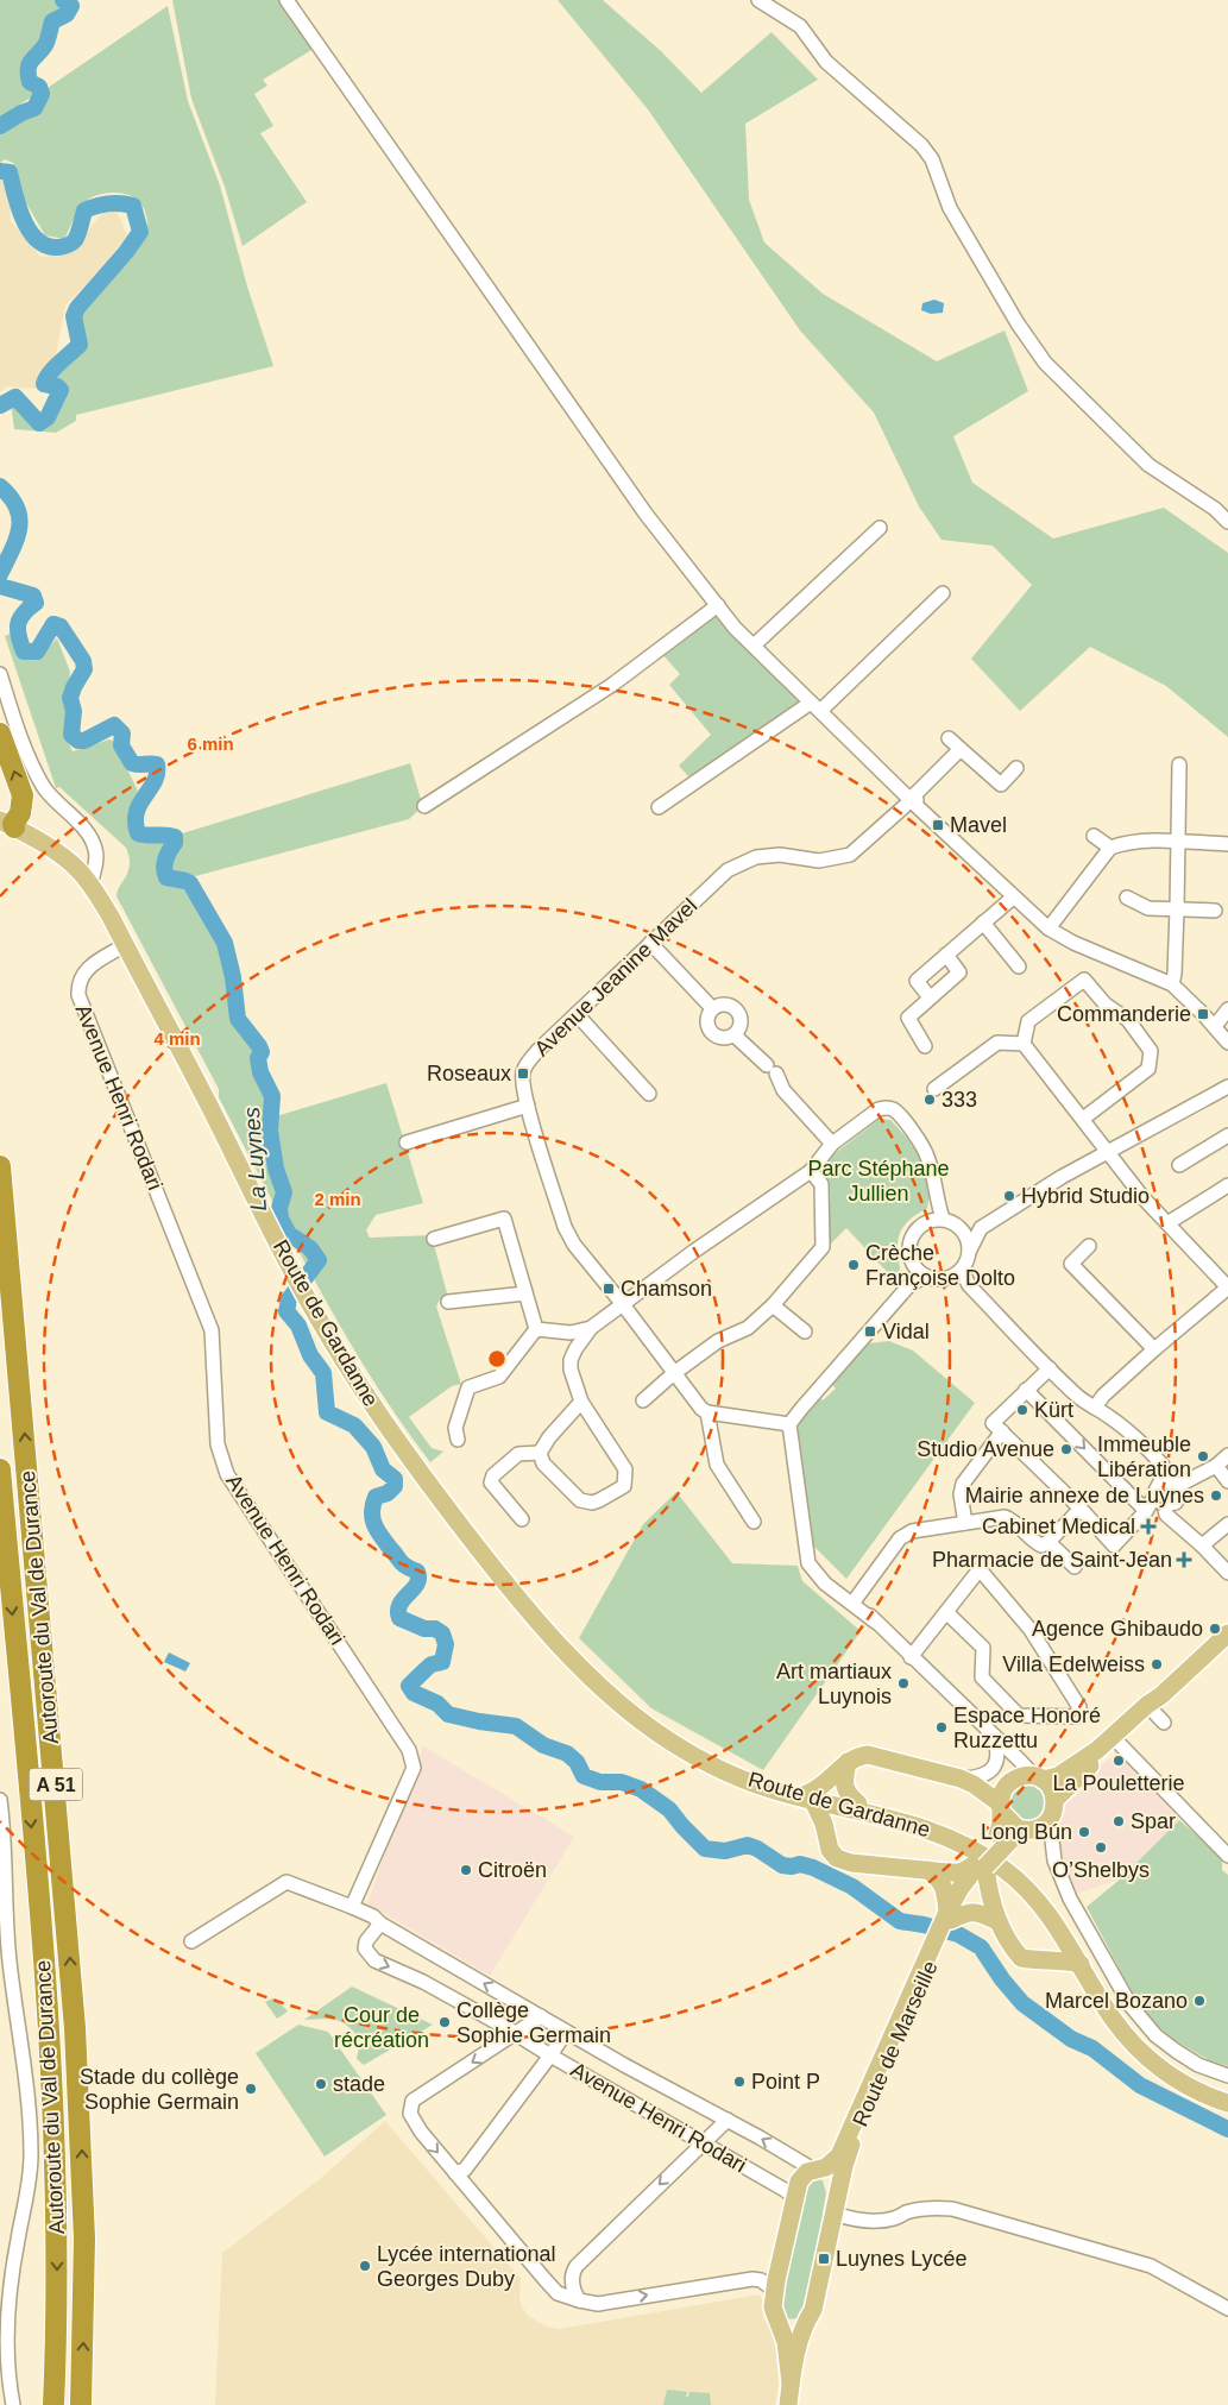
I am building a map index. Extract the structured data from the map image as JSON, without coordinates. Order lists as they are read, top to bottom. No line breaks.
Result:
{"streets":{"highway":["Autoroute du Val de Durance","A 51"],"main road":["Route de Gardanne","Route de Marseille"],"street":["Avenue Jeanine Mavel","Avenue Henri Rodari"]},"crossings":[["Avenue Henri Rodari","Route de Gardanne"],["Avenue Henri Rodari","Route de Marseille"]],"water":["La Luynes"],"parks":["Parc Stéphane Jullien","Cour de récréation"],"places":{"transit":["Mavel","Commanderie","Roseaux","Chamson","Vidal","Luynes Lycée"],"other":["333","Hybrid Studio","Crèche Françoise Dolto","Kürt","Studio Avenue","Immeuble Libération","Mairie annexe de Luynes","Agence Ghibaudo","Villa Edelweiss","Art martiaux Luynois","Espace Honoré Ruzzettu","La Pouletterie","Spar","Long Bún","O’Shelbys","Citroën","Marcel Bozano","Collège Sophie Germain","Point P","stade","Stade du collège Sophie Germain","Lycée international Georges Duby"],"health":["Cabinet Medical","Pharmacie de Saint-Jean"]},"rings":["6 min","4 min","2 min"]}
